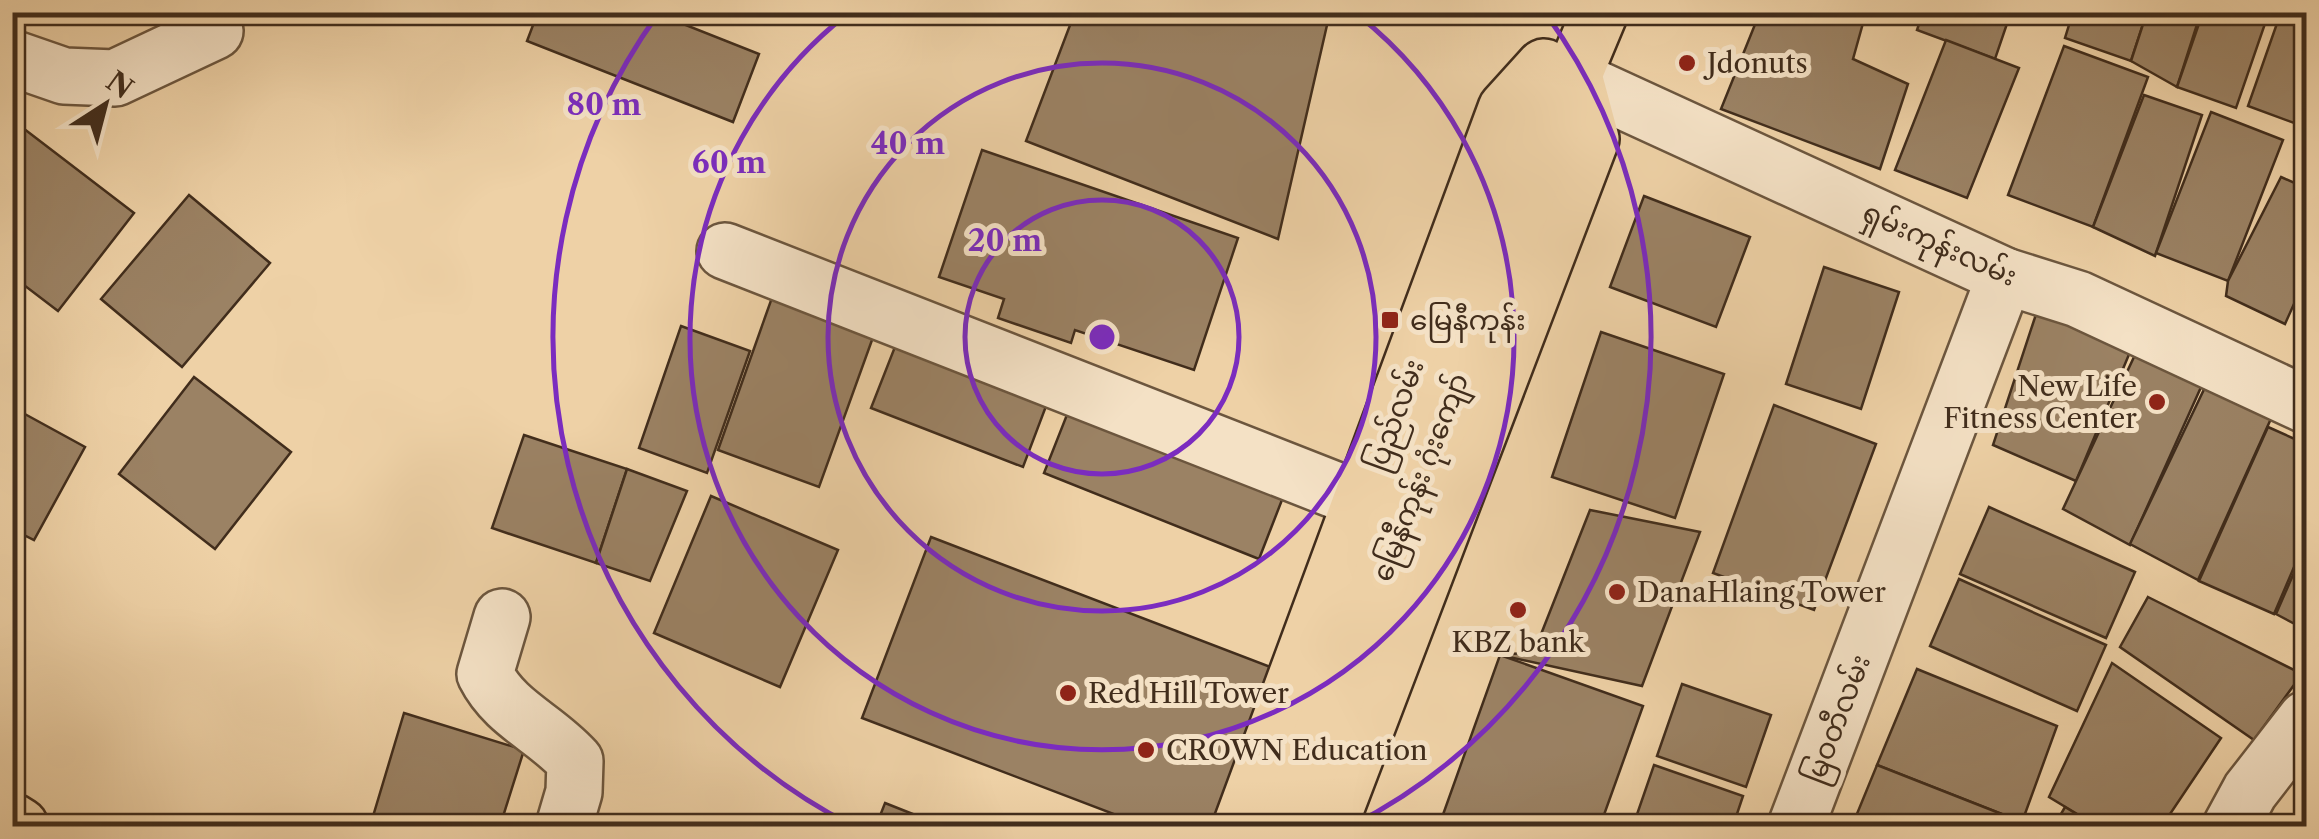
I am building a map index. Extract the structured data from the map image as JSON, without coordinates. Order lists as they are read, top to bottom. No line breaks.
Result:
{"streets":{"main road":["ပြည်လမ်း","မြေနီကုန်း ဂုံးကျော်"],"street":["ရှမ်းကုန်းလမ်း","မြဝတီလမ်း"]},"crossings":[["ရှမ်းကုန်းလမ်း","ပြည်လမ်း"],["ရှမ်းကုန်းလမ်း","မြေနီကုန်း ဂုံးကျော်"],["ရှမ်းကုန်းလမ်း","မြဝတီလမ်း"],["ပြည်လမ်း","မြေနီကုန်း ဂုံးကျော်"]],"places":{"other":["Jdonuts","New Life Fitness Center","DanaHlaing Tower","KBZ bank","Red Hill Tower","CROWN Education"],"transit":["မြေနီကုန်း"]},"north":"top right","rings":["80 m","40 m","60 m","20 m"]}
